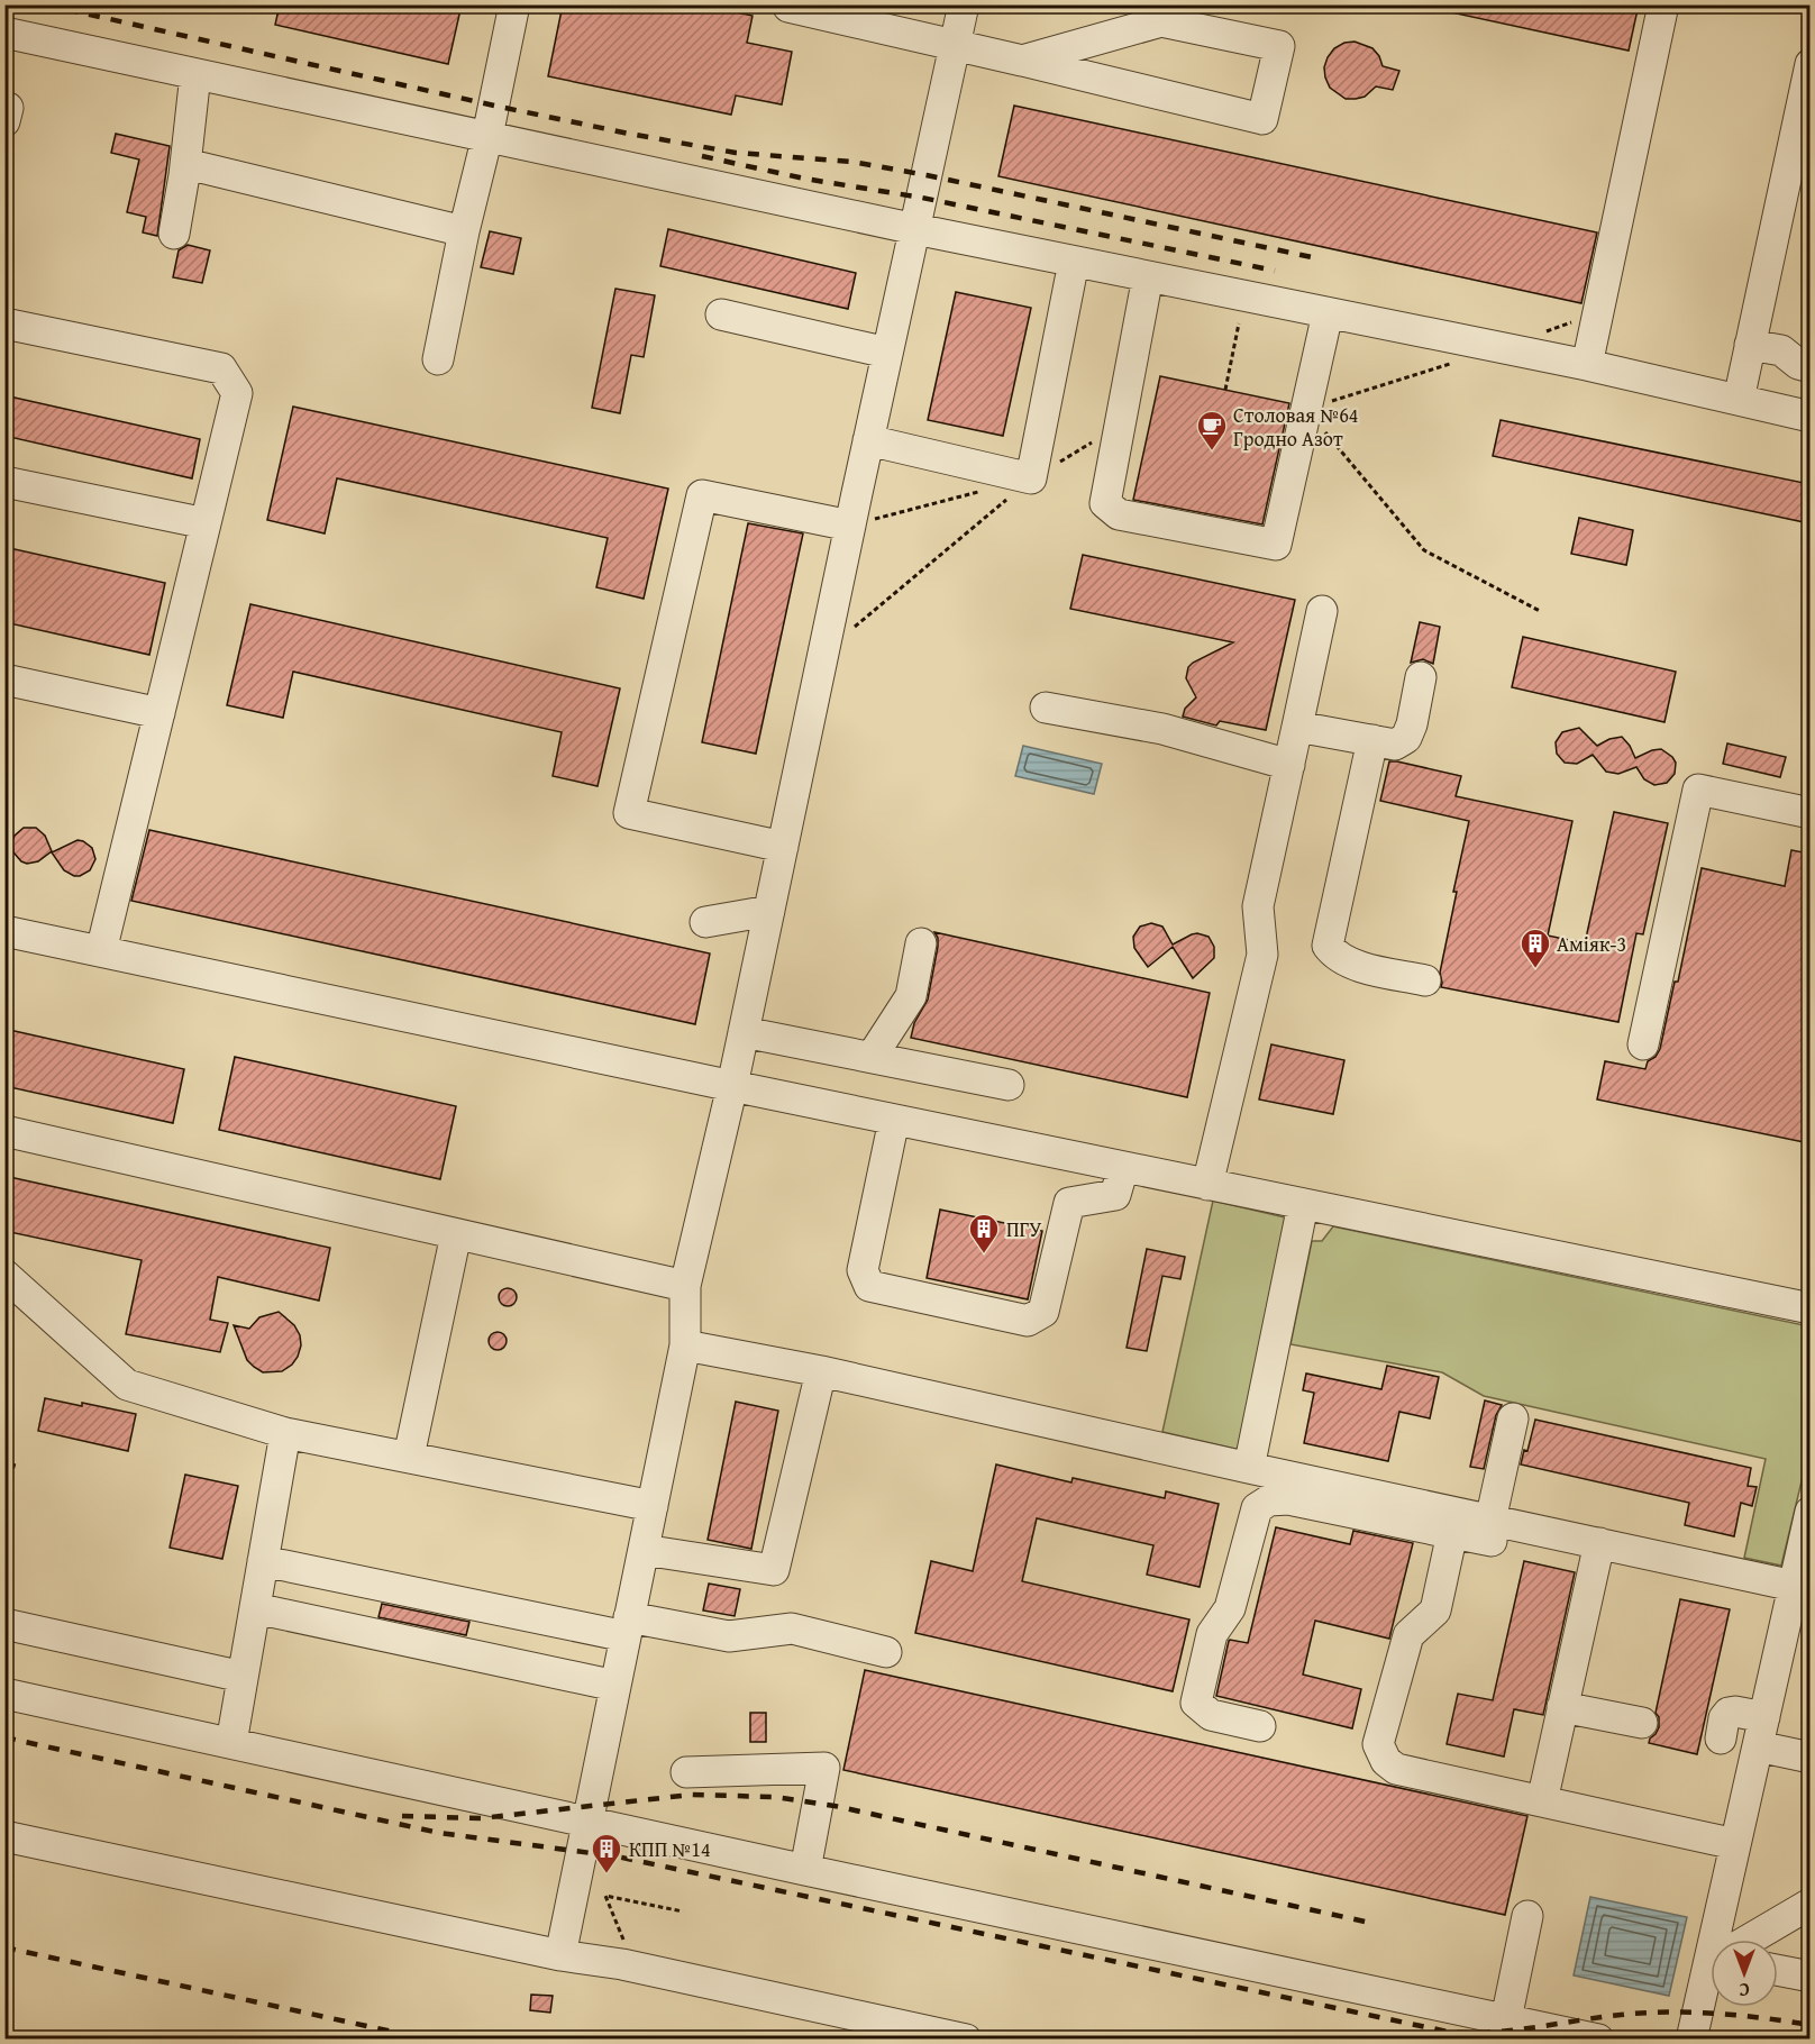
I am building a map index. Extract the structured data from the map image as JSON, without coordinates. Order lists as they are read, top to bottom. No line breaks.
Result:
{"places":{"cafe":["Столовая №64 Гродно Азот"],"building":["Аміяк-3","ПГУ","КПП №14"]},"north":"bottom"}
